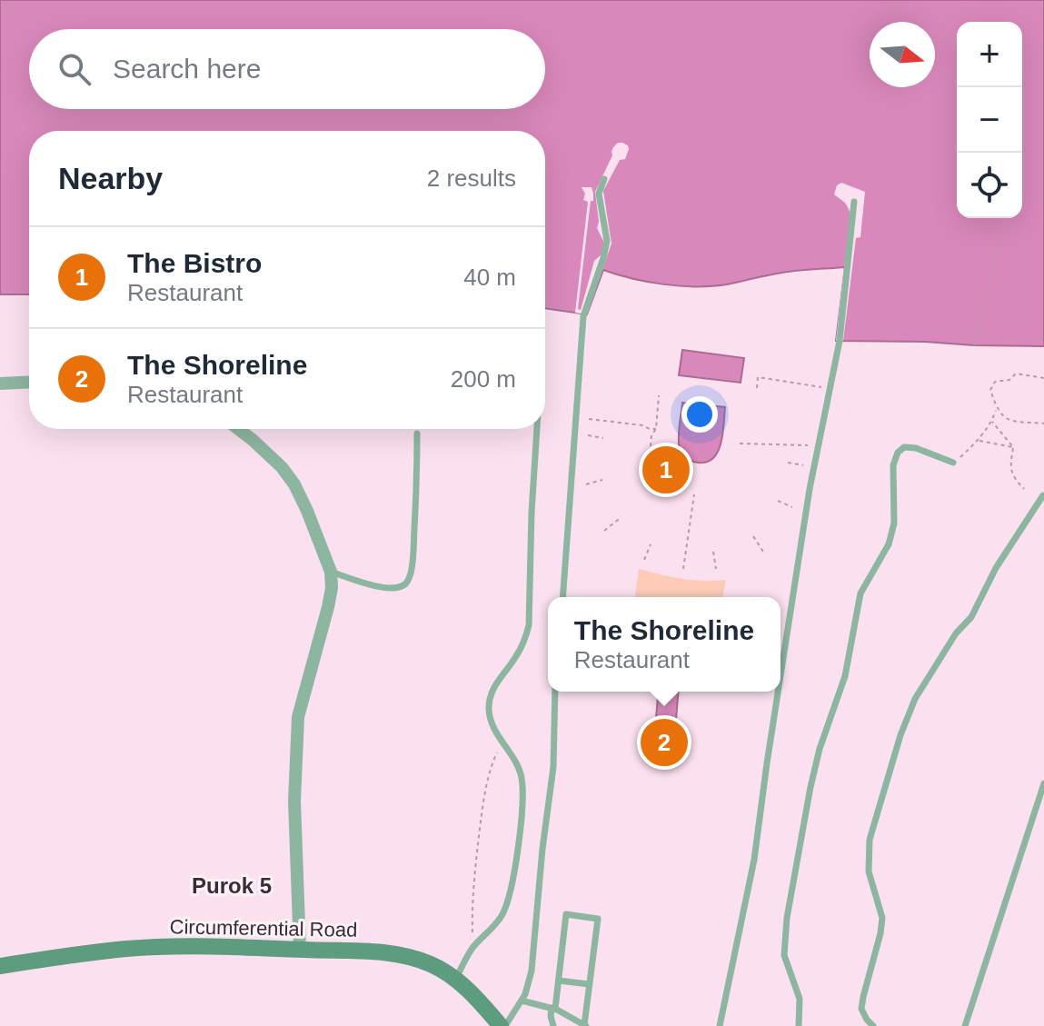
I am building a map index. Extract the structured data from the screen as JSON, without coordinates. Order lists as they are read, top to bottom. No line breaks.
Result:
{"streets":{"main road":["Circumferential Road"]},"districts":["Purok 5"],"north":"right","page":{"map_buttons":["+","−"],"search":"Search here","heading":["Nearby","2 results"],"list":[{"mark":"1","name":"The Bistro","note":"Restaurant","value":"40 m"},{"mark":"2","name":"The Shoreline","note":"Restaurant","value":"200 m"}],"pins":["1","2"],"popup":["The Shoreline","Restaurant"]}}
